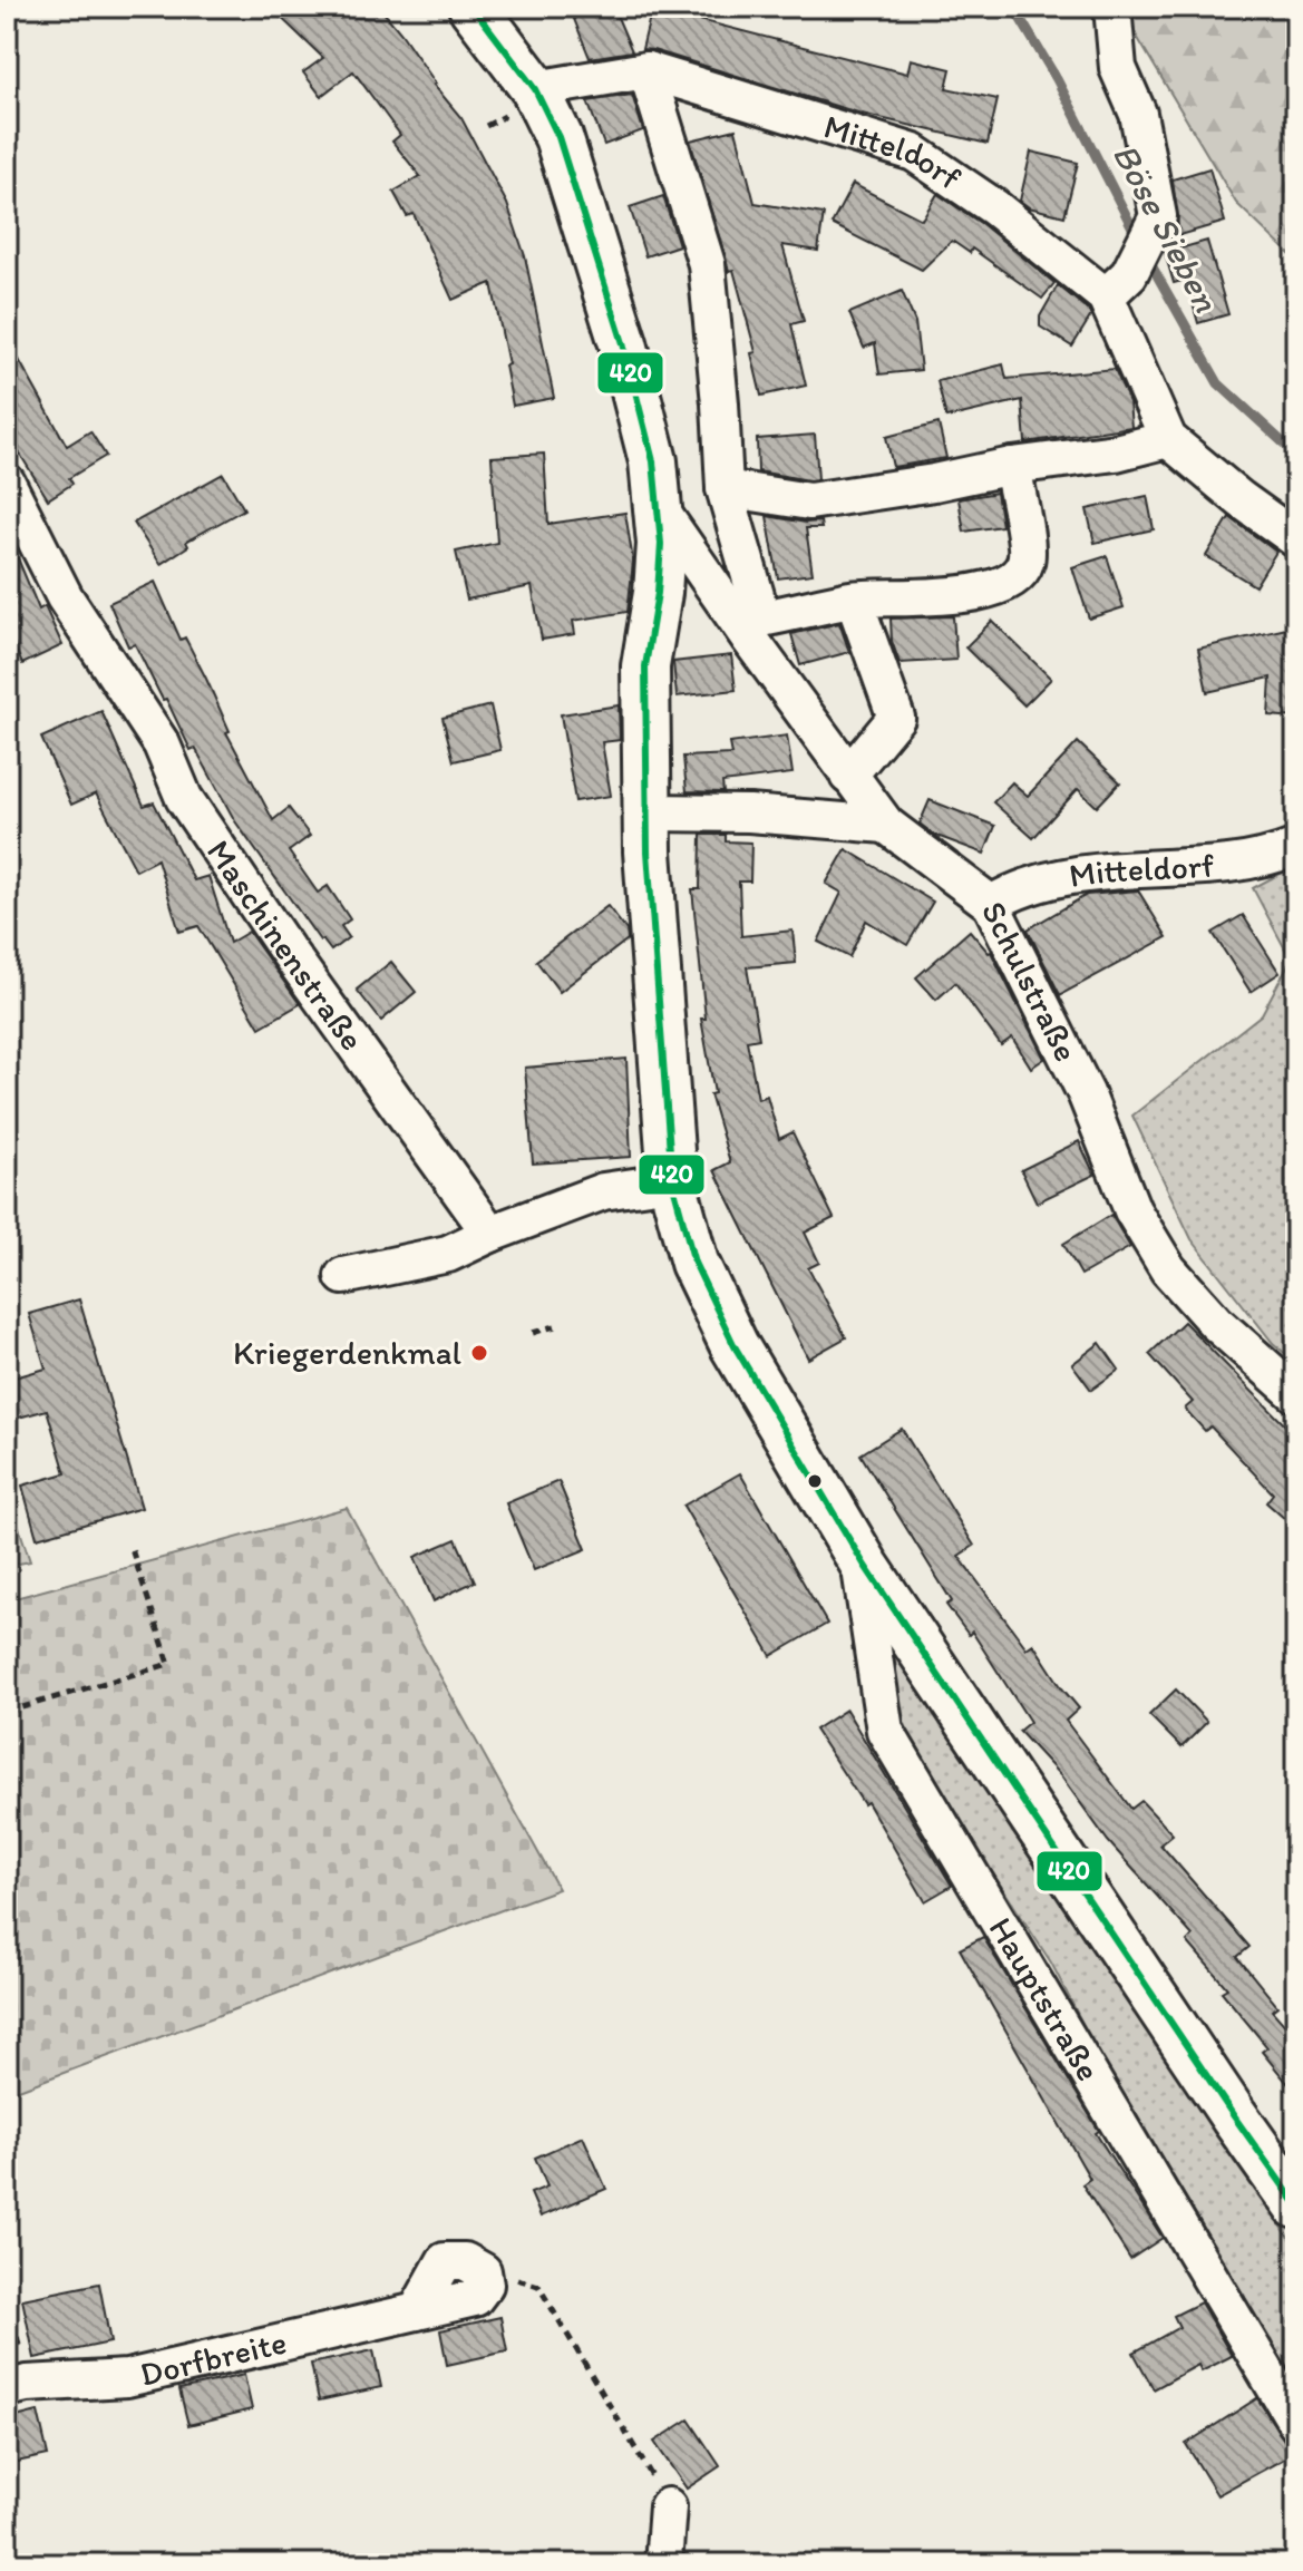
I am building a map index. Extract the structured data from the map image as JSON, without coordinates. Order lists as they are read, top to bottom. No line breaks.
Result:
{"streets":{"main road":["Hauptstraße"],"street":["Mitteldorf","Maschinenstraße","Schulstraße","Dorfbreite"]},"crossings":[["Mitteldorf","Schulstraße"],["Mitteldorf","Hauptstraße"],["Schulstraße","Hauptstraße"]],"water":["Böse Sieben"],"places":["Kriegerdenkmal"],"lines":["transit line 420"]}
